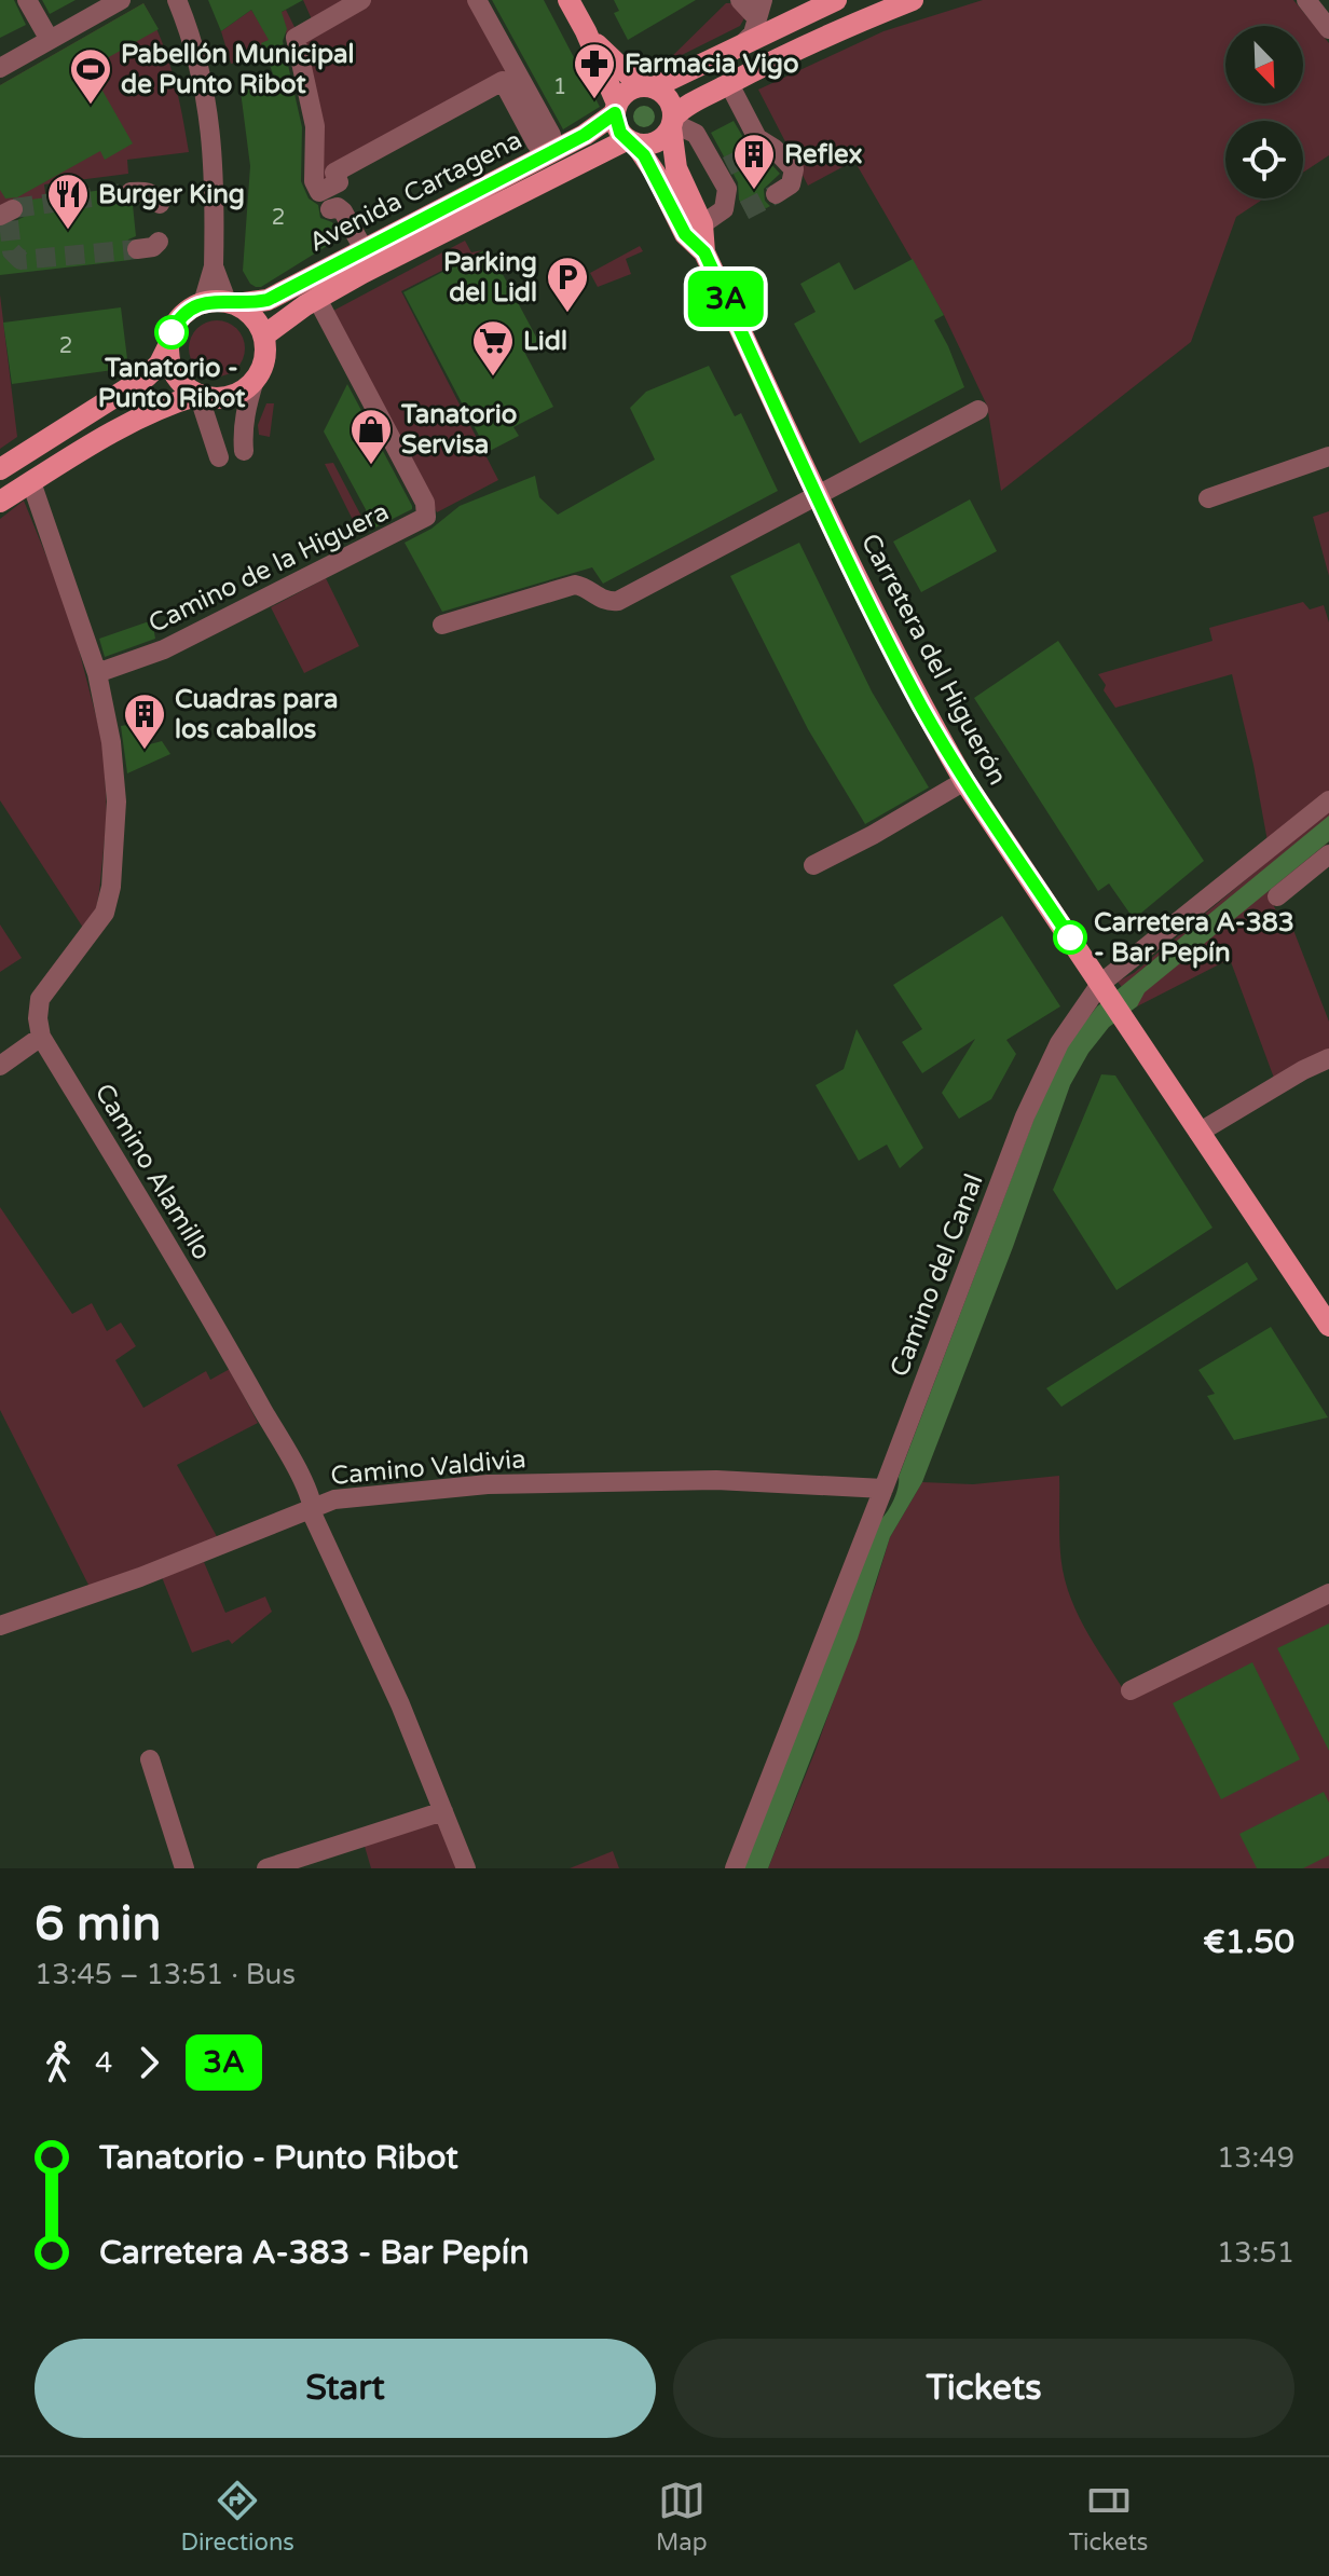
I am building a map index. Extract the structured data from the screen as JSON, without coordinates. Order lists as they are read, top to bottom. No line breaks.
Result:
{"streets":{"main road":["Avenida Cartagena","Carretera del Higuerón"],"street":["Camino de la Higuera","Camino Alamillo","Camino del Canal","Camino Valdivia"]},"crossings":[["Avenida Cartagena","Camino de la Higuera"],["Carretera del Higuerón","Camino del Canal"],["Camino Alamillo","Camino Valdivia"],["Camino del Canal","Camino Valdivia"]],"places":{"pharmacy":["Farmacia Vigo"],"sports":["Pabellón Municipal de Punto Ribot"],"building":["Reflex","Cuadras para los caballos"],"restaurant":["Burger King"],"parking":["Parking del Lidl"],"other":["Tanatorio - Punto Ribot","Carretera A-383 - Bar Pepín"],"supermarket":["Lidl"],"shop":["Tanatorio Servisa"]},"lines":["bus line 3A"],"house_numbers":["1","2","2"],"north":"bottom right","page":{"on_map":"3A","heading":["6 min","13:45 – 13:51 · Bus","€1.50"],"legs":["4","3A"],"list":[{"name":"Tanatorio - Punto Ribot","value":"13:49"},{"name":"Carretera A-383 - Bar Pepín","value":"13:51"}],"buttons":["Start","Tickets"],"tabs":["Directions","Map","Tickets"]}}
